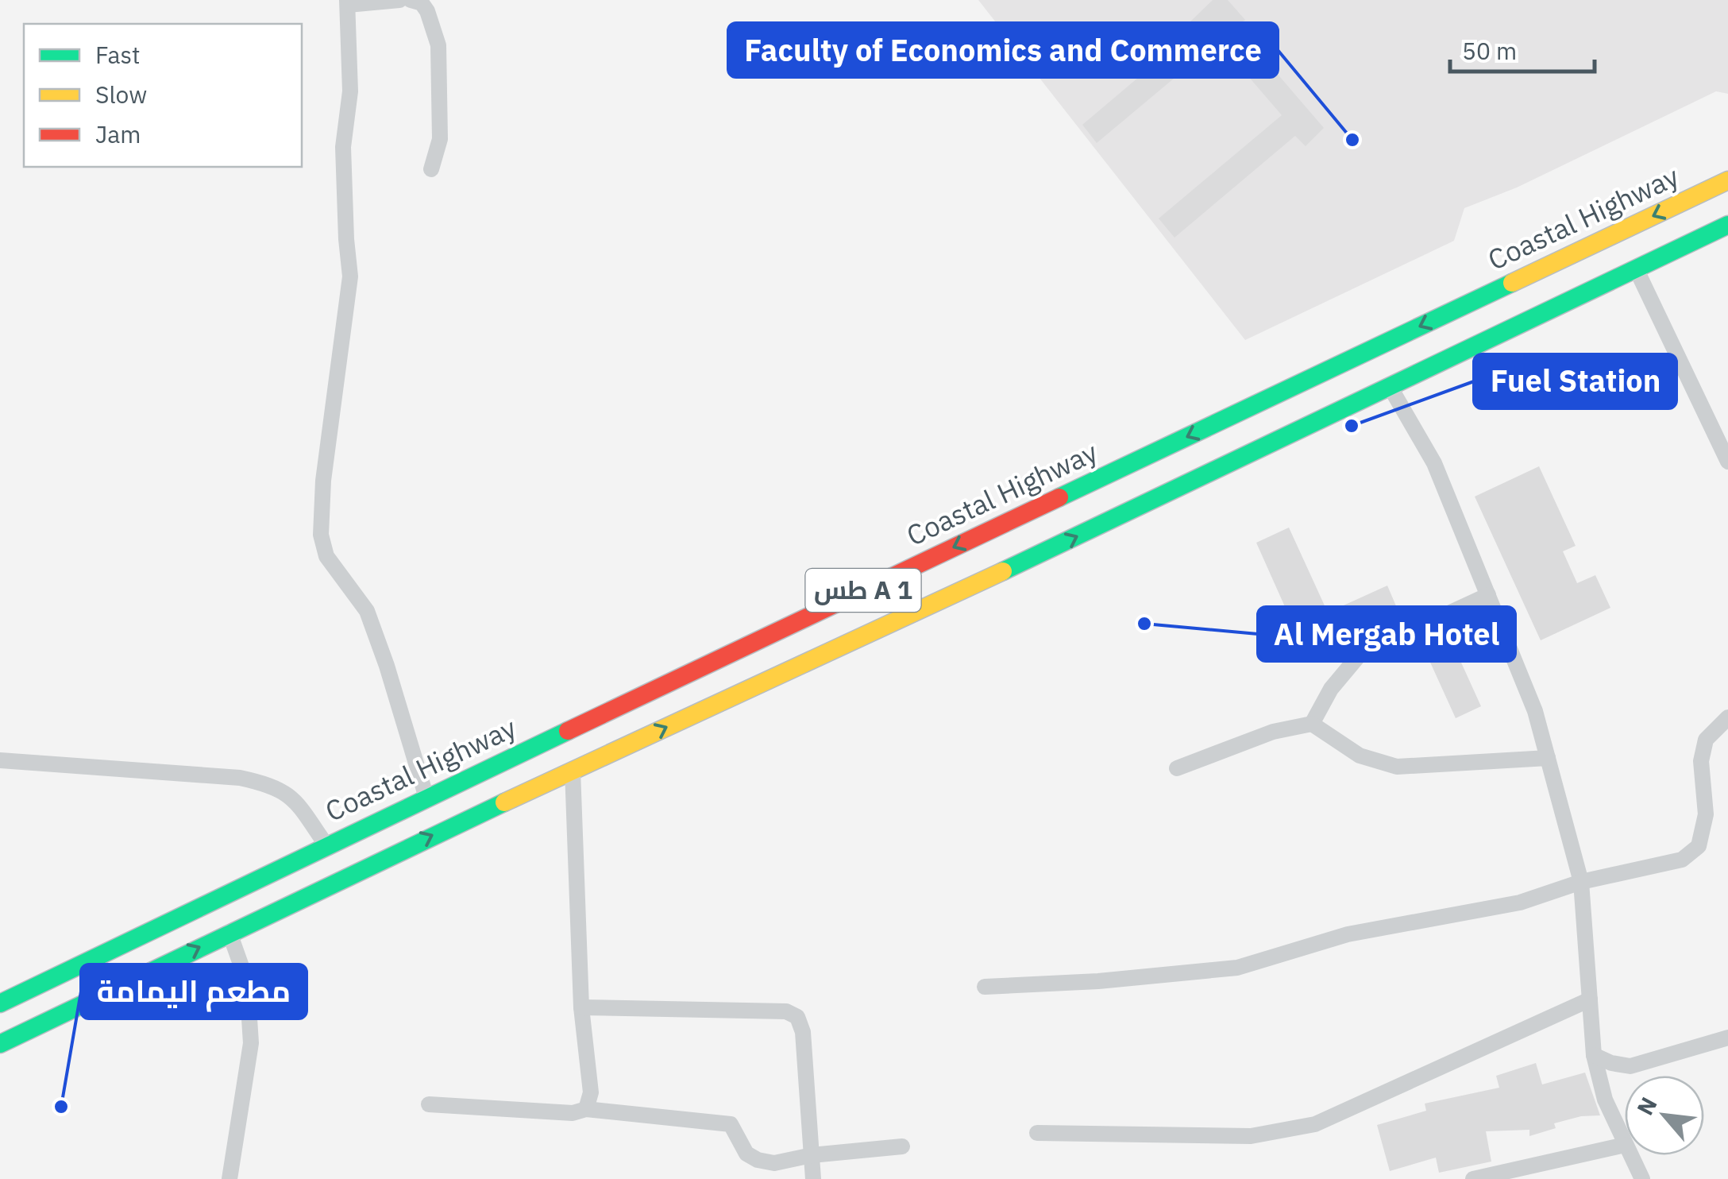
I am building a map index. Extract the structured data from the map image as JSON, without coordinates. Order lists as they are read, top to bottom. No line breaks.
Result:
{"streets":{"highway":["Coastal Highway","طس A 1"]},"places":["Faculty of Economics and Commerce","Fuel Station","Al Mergab Hotel","مطعم اليمامة"],"legend":["Fast","Slow","Jam"],"scale_bar":"50 m","north":"top left"}
